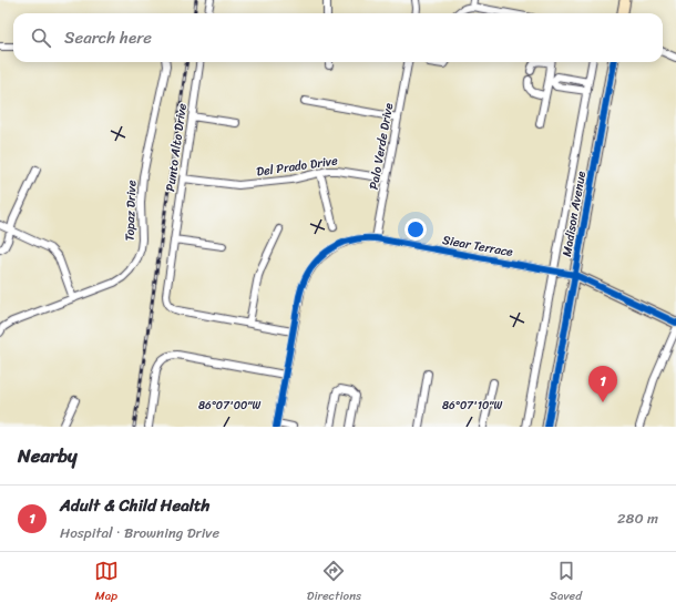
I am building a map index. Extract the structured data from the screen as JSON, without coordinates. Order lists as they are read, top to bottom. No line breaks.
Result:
{"streets":{"main road":["Madison Avenue"],"street":["Palo Verde Drive","Punto Alto Drive","Del Prado Drive","Topaz Drive","Siear Terrace"]},"crossings":[["Palo Verde Drive","Del Prado Drive"],["Palo Verde Drive","Siear Terrace"],["Punto Alto Drive","Del Prado Drive"],["Madison Avenue","Siear Terrace"]],"page":{"search":"Search here","pins":"1","heading":"Nearby","list":[{"mark":"1","name":"Adult & Child Health","note":"Hospital · Browning Drive","value":"280 m"}],"nav":["Map","Directions","Saved"]},"coordinates":["86°07'00\"W","86°07'10\"W"]}
